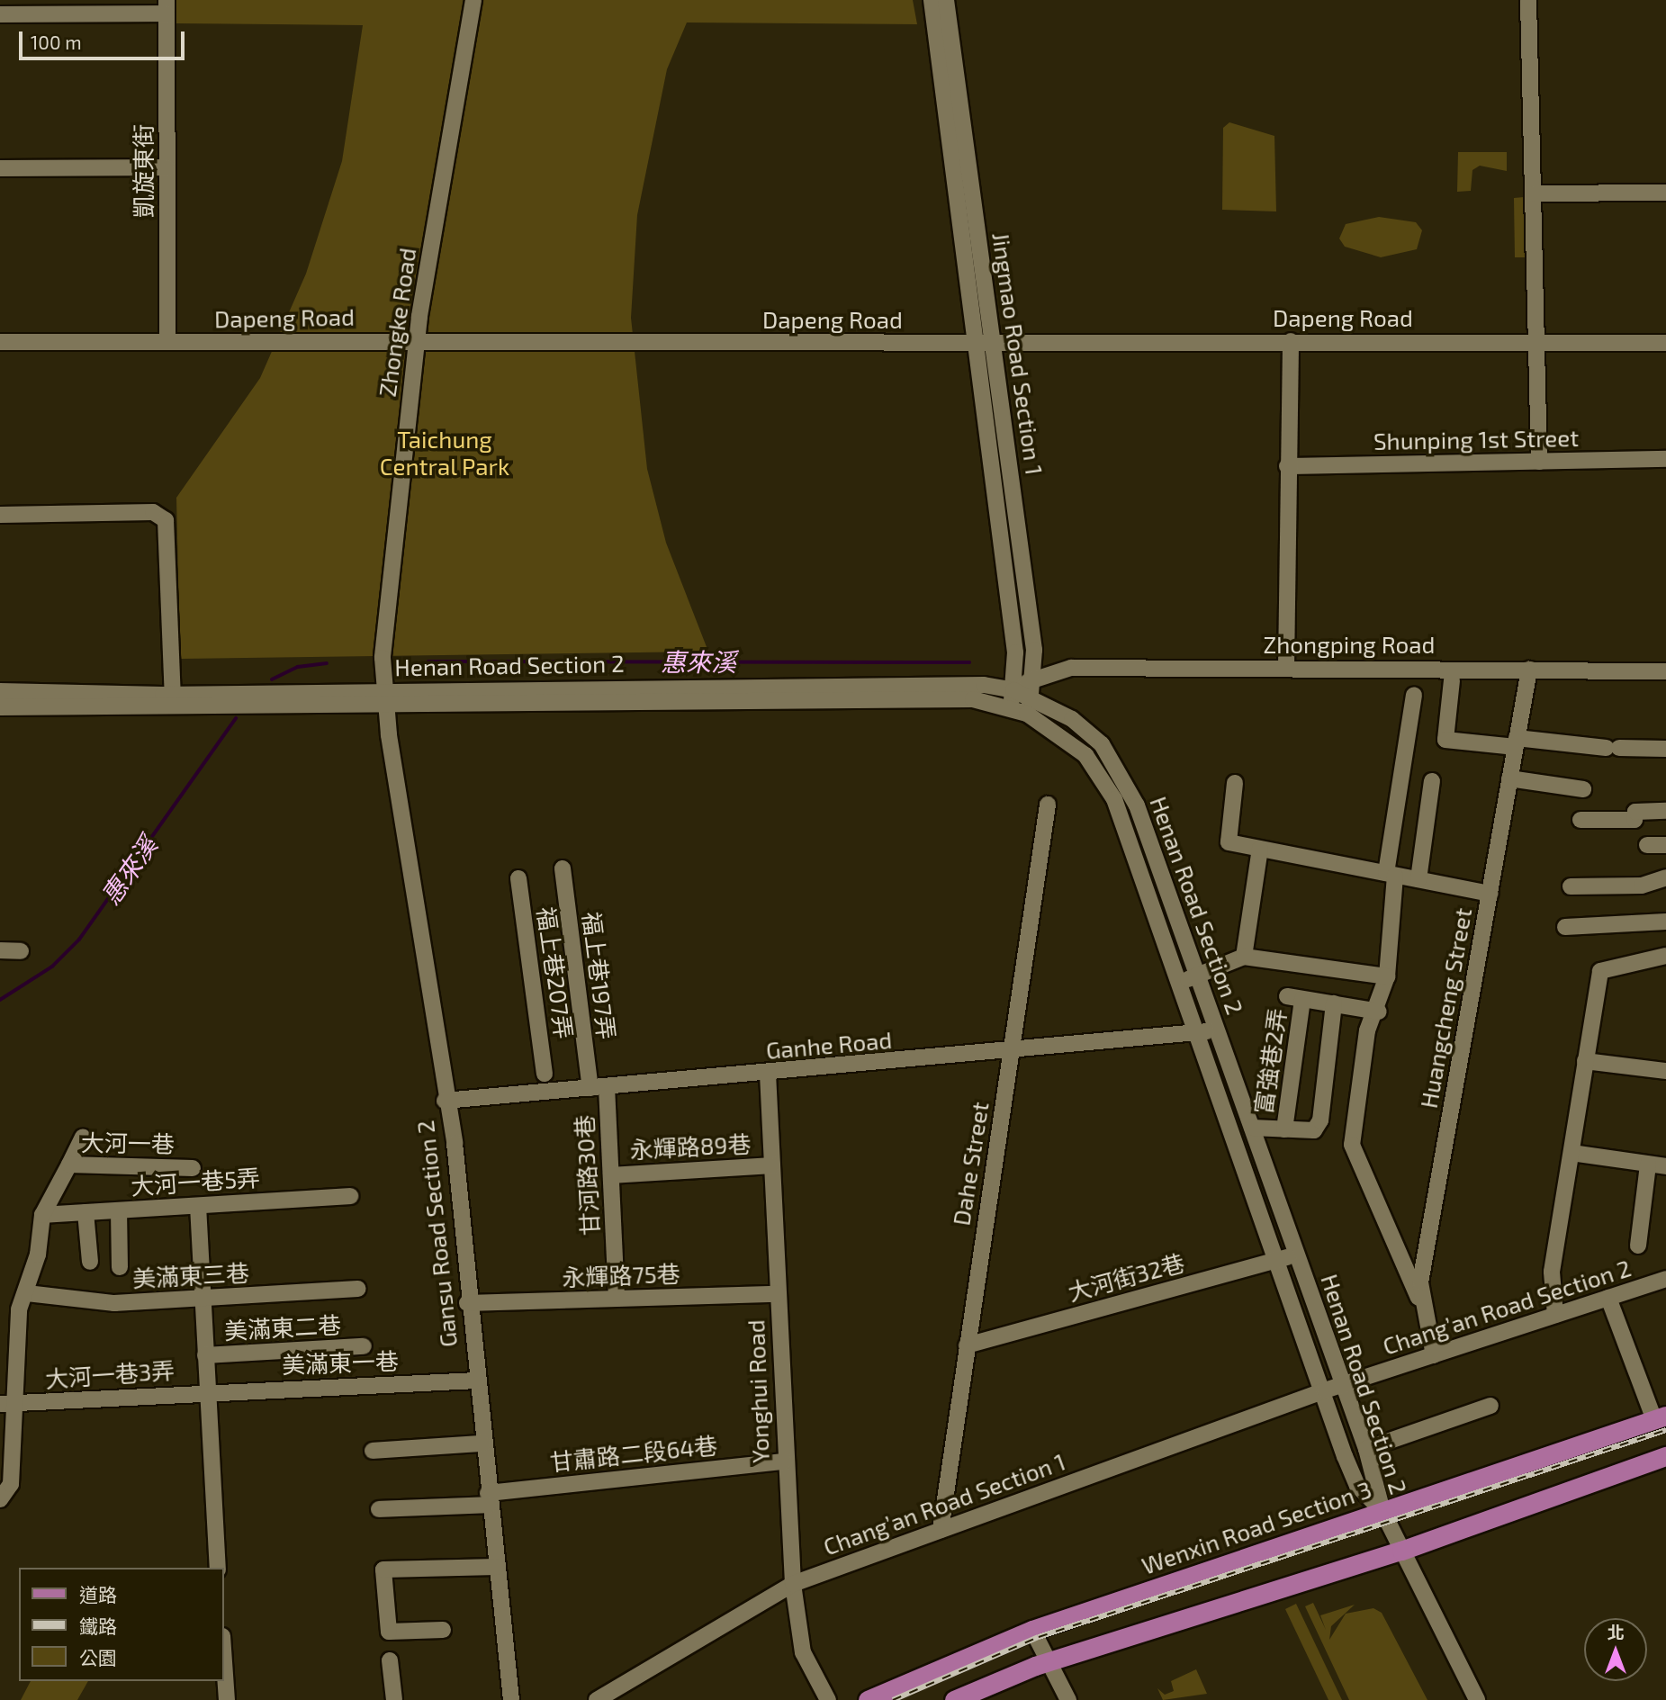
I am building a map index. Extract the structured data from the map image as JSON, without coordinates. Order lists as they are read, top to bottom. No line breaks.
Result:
{"streets":{"main road":["Wenxin Road Section 3"],"street":["凱旋東街","Dapeng Road","Zhongke Road","Jingmao Road Section 1","Shunping 1st Street","Zhongping Road","Henan Road Section 2","福上巷207弄","福上巷197弄","Huangcheng Street","Ganhe Road","富強巷2弄","大河一巷","永輝路89巷","Dahe Street","甘河路30巷","大河一巷5弄","Gansu Road Section 2","美滿東三巷","永輝路75巷","大河街32巷","Chang’an Road Section 2","美滿東二巷","美滿東一巷","大河一巷3弄","Yonghui Road","甘肅路二段64巷","Chang’an Road Section 1"]},"crossings":[["凱旋東街","Dapeng Road"],["Dapeng Road","Zhongke Road"],["Dapeng Road","Jingmao Road Section 1"],["Zhongke Road","Henan Road Section 2"],["Zhongke Road","Gansu Road Section 2"],["Jingmao Road Section 1","Zhongping Road"],["Jingmao Road Section 1","Henan Road Section 2"],["Zhongping Road","Henan Road Section 2"],["Zhongping Road","Huangcheng Street"],["Henan Road Section 2","Ganhe Road"],["Henan Road Section 2","Gansu Road Section 2"],["Henan Road Section 2","大河街32巷"],["Henan Road Section 2","Chang’an Road Section 2"],["Henan Road Section 2","Chang’an Road Section 1"],["Henan Road Section 2","Wenxin Road Section 3"],["福上巷197弄","Ganhe Road"],["Huangcheng Street","Chang’an Road Section 2"],["Ganhe Road","Dahe Street"],["Ganhe Road","甘河路30巷"],["Ganhe Road","Gansu Road Section 2"],["Ganhe Road","Yonghui Road"],["大河一巷","大河一巷5弄"],["大河一巷","美滿東三巷"],["大河一巷","大河一巷3弄"],["永輝路89巷","甘河路30巷"],["永輝路89巷","Yonghui Road"],["Dahe Street","大河街32巷"],["Dahe Street","Chang’an Road Section 1"],["甘河路30巷","永輝路75巷"],["Gansu Road Section 2","永輝路75巷"],["Gansu Road Section 2","美滿東一巷"],["Gansu Road Section 2","甘肅路二段64巷"],["永輝路75巷","Yonghui Road"],["Chang’an Road Section 2","Chang’an Road Section 1"],["美滿東一巷","大河一巷3弄"],["Yonghui Road","甘肅路二段64巷"],["Yonghui Road","Chang’an Road Section 1"]],"water":["惠來溪"],"parks":["Taichung Central Park"],"legend":["道路","鐵路","公園"],"scale_bar":"100 m","north":"top"}
